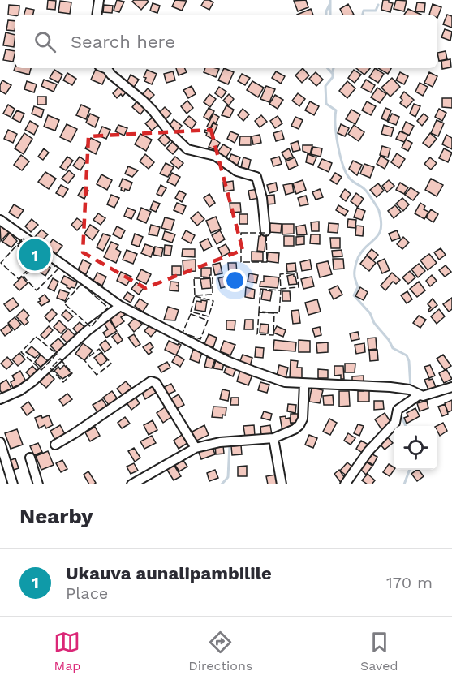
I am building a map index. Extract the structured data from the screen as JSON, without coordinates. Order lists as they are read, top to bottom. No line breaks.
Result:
{"page":{"search":"Search here","pins":"1","heading":"Nearby","list":[{"mark":"1","name":"Ukauva aunalipambilile","note":"Place","value":"170 m"}],"nav":["Map","Directions","Saved"]}}
